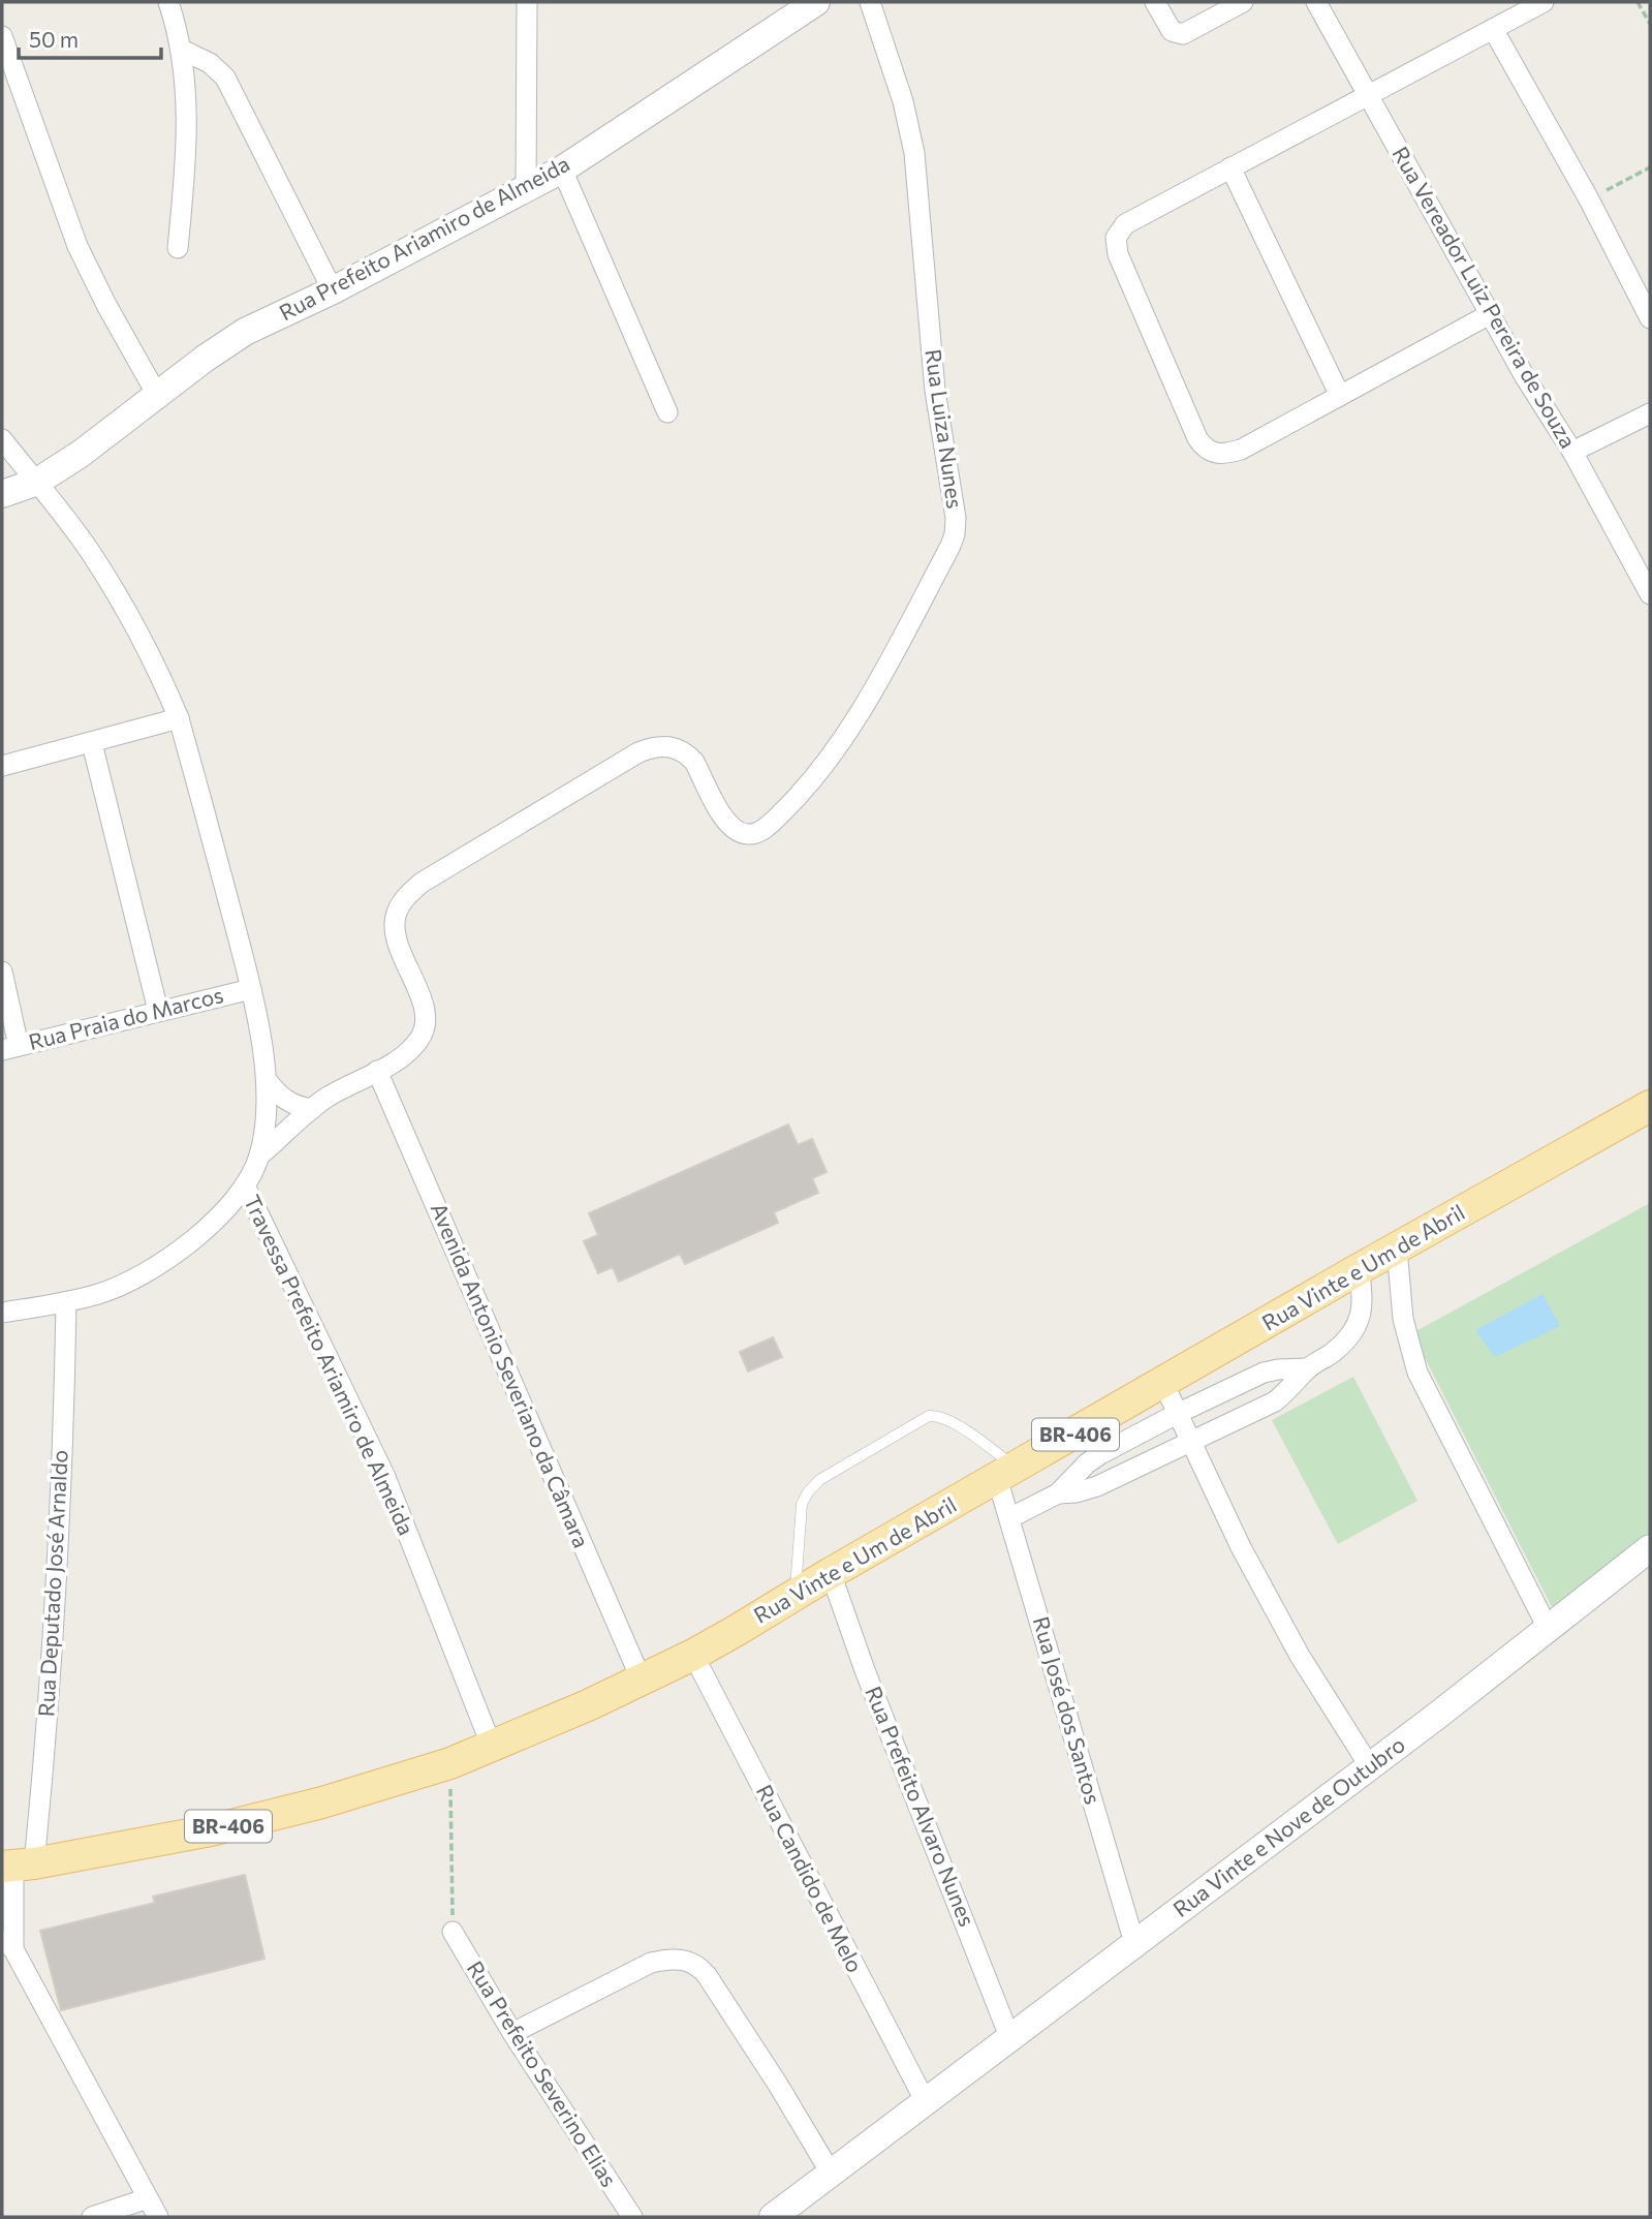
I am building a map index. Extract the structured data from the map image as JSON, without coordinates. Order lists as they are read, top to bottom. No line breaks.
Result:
{"streets":{"main road":["Rua Vinte e Um de Abril","BR-406"],"street":["Rua Prefeito Ariamiro de Almeida","Rua Vereador Luiz Pereira de Souza","Rua Luiza Nunes","Rua Praia do Marcos","Travessa Prefeito Ariamiro de Almeida","Avenida Antonio Severiano da Câmara","Rua Deputado José Arnaldo","Rua José dos Santos","Rua Prefeito Alvaro Nunes","Rua Vinte e Nove de Outubro","Rua Candido de Melo","Rua Prefeito Severino Elias"]},"crossings":[["Rua Prefeito Ariamiro de Almeida","Travessa Prefeito Ariamiro de Almeida"],["Rua Luiza Nunes","Avenida Antonio Severiano da Câmara"],["Rua Praia do Marcos","Travessa Prefeito Ariamiro de Almeida"],["Rua Vinte e Um de Abril","Travessa Prefeito Ariamiro de Almeida"],["Rua Vinte e Um de Abril","Avenida Antonio Severiano da Câmara"],["Rua Vinte e Um de Abril","Rua Deputado José Arnaldo"],["Rua Vinte e Um de Abril","Rua José dos Santos"],["Rua Vinte e Um de Abril","Rua Prefeito Alvaro Nunes"],["Rua Vinte e Um de Abril","Rua Candido de Melo"],["Travessa Prefeito Ariamiro de Almeida","Rua Deputado José Arnaldo"],["Rua José dos Santos","Rua Vinte e Nove de Outubro"],["Rua Prefeito Alvaro Nunes","Rua Vinte e Nove de Outubro"],["Rua Vinte e Nove de Outubro","Rua Candido de Melo"]],"scale_bar":"50 m"}
